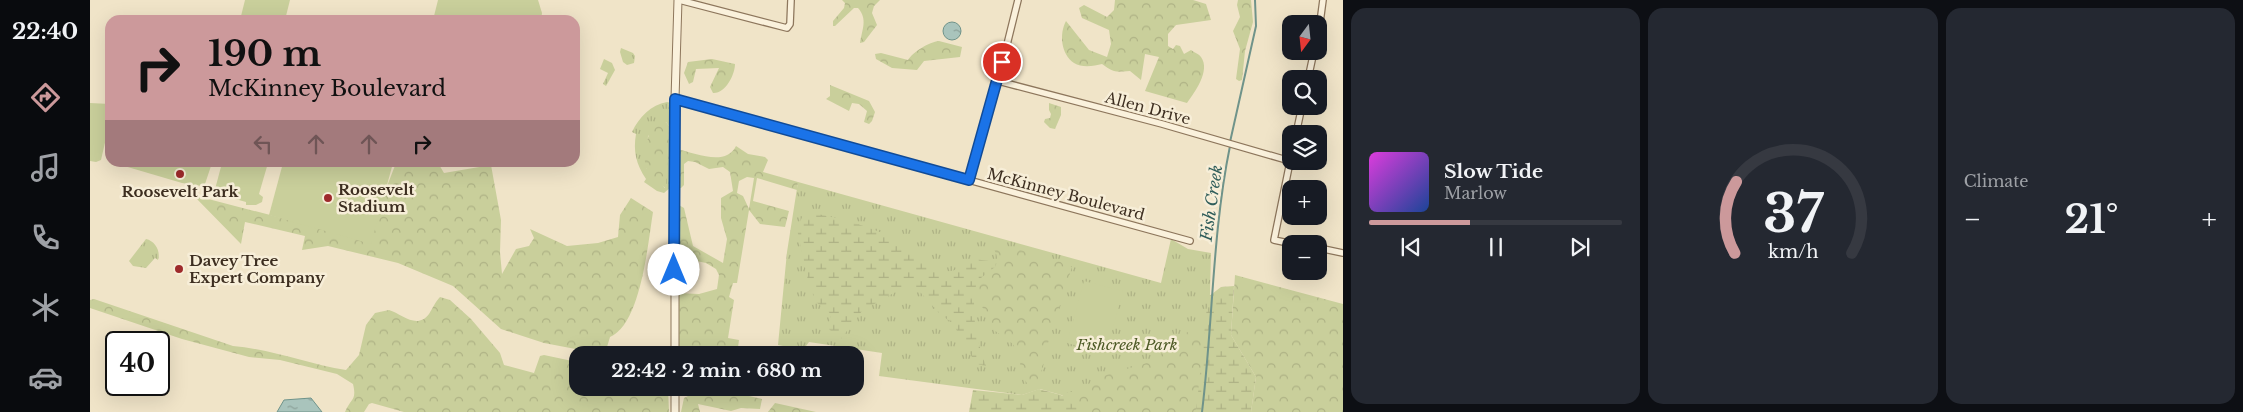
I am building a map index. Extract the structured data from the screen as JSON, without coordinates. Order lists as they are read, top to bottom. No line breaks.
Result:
{"streets":{"street":["Allen Drive","McKinney Boulevard"]},"water":["Fish Creek"],"parks":["Fishcreek Park"],"places":["Roosevelt Park","Roosevelt Stadium","Davey Tree Expert Company"],"north":"bottom","page":{"tabs":"22:40","tile":"Climate","map_buttons":["+","−"],"turn":["190 m","McKinney Boulevard"],"song":["Slow Tide","Marlow"],"heat":["−","21°","+"],"limit":"40","trip":"22:42 · 2 min · 680 m","gauge":["37","km/h"]}}
